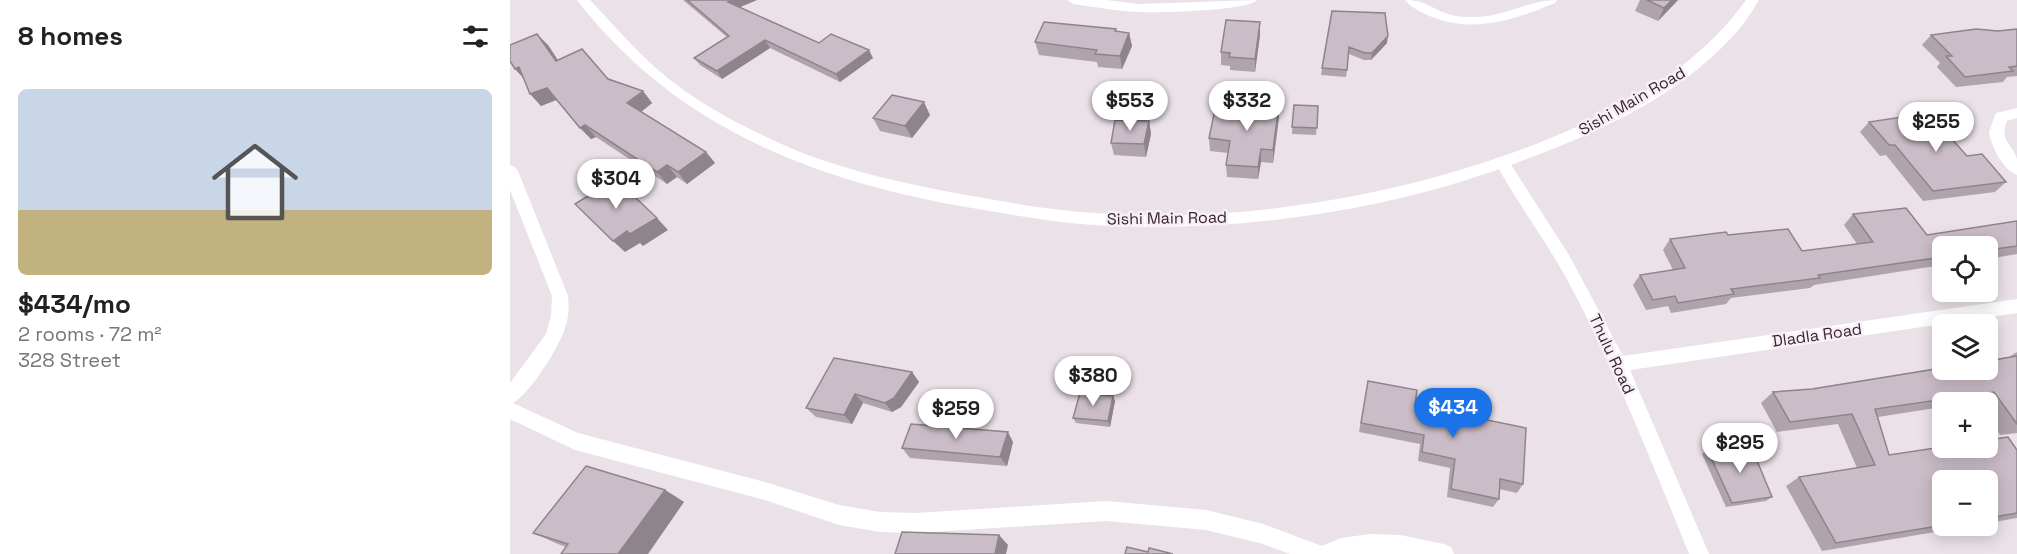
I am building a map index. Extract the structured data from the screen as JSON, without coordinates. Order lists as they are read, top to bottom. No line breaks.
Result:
{"streets":{"street":["Sishi Main Road","Dladla Road","Thulu Road"]},"crossings":[["Sishi Main Road","Thulu Road"],["Dladla Road","Thulu Road"]],"page":{"heading":"8 homes","list":[{"name":"$434/mo","note":"2 rooms · 72 m² · 328 Street"}],"price":["$553","$332","$255","$304","$380","$434","$259","$295"],"map_buttons":["+","−"]}}
